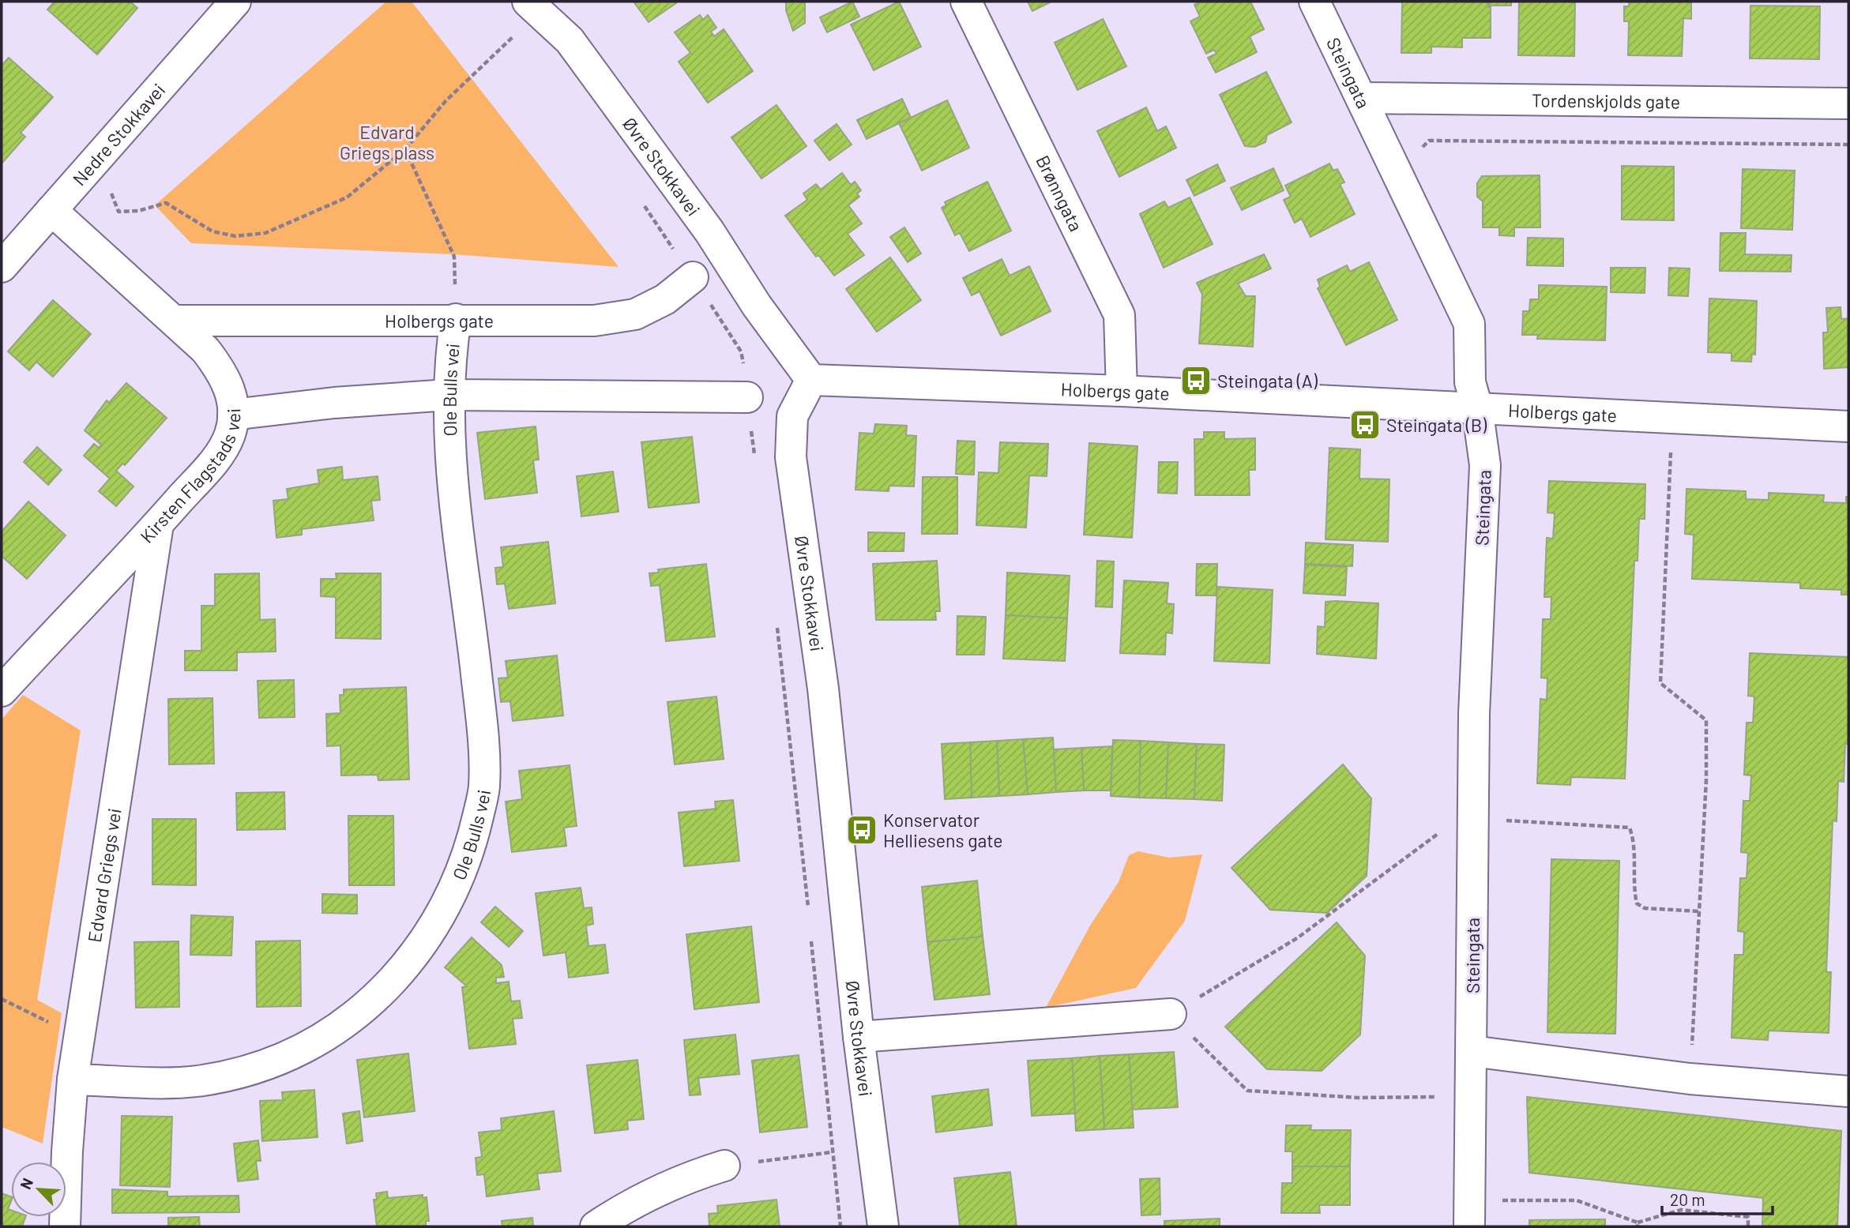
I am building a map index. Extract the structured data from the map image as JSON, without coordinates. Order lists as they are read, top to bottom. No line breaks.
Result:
{"streets":{"street":["Steingata","Tordenskjolds gate","Nedre Stokkavei","Øvre Stokkavei","Brønngata","Holbergs gate","Ole Bulls vei","Kirsten Flagstads vei","Edvard Griegs vei"]},"crossings":[["Steingata","Tordenskjolds gate"],["Steingata","Holbergs gate"],["Nedre Stokkavei","Kirsten Flagstads vei"],["Øvre Stokkavei","Holbergs gate"],["Brønngata","Holbergs gate"],["Holbergs gate","Ole Bulls vei"],["Holbergs gate","Kirsten Flagstads vei"],["Ole Bulls vei","Edvard Griegs vei"],["Kirsten Flagstads vei","Edvard Griegs vei"]],"parks":["Edvard Griegs plass"],"places":{"bus stop":["Steingata (A)","Steingata (B)","Konservator Helliesens gate"]},"scale_bar":"20 m","north":"top left"}
